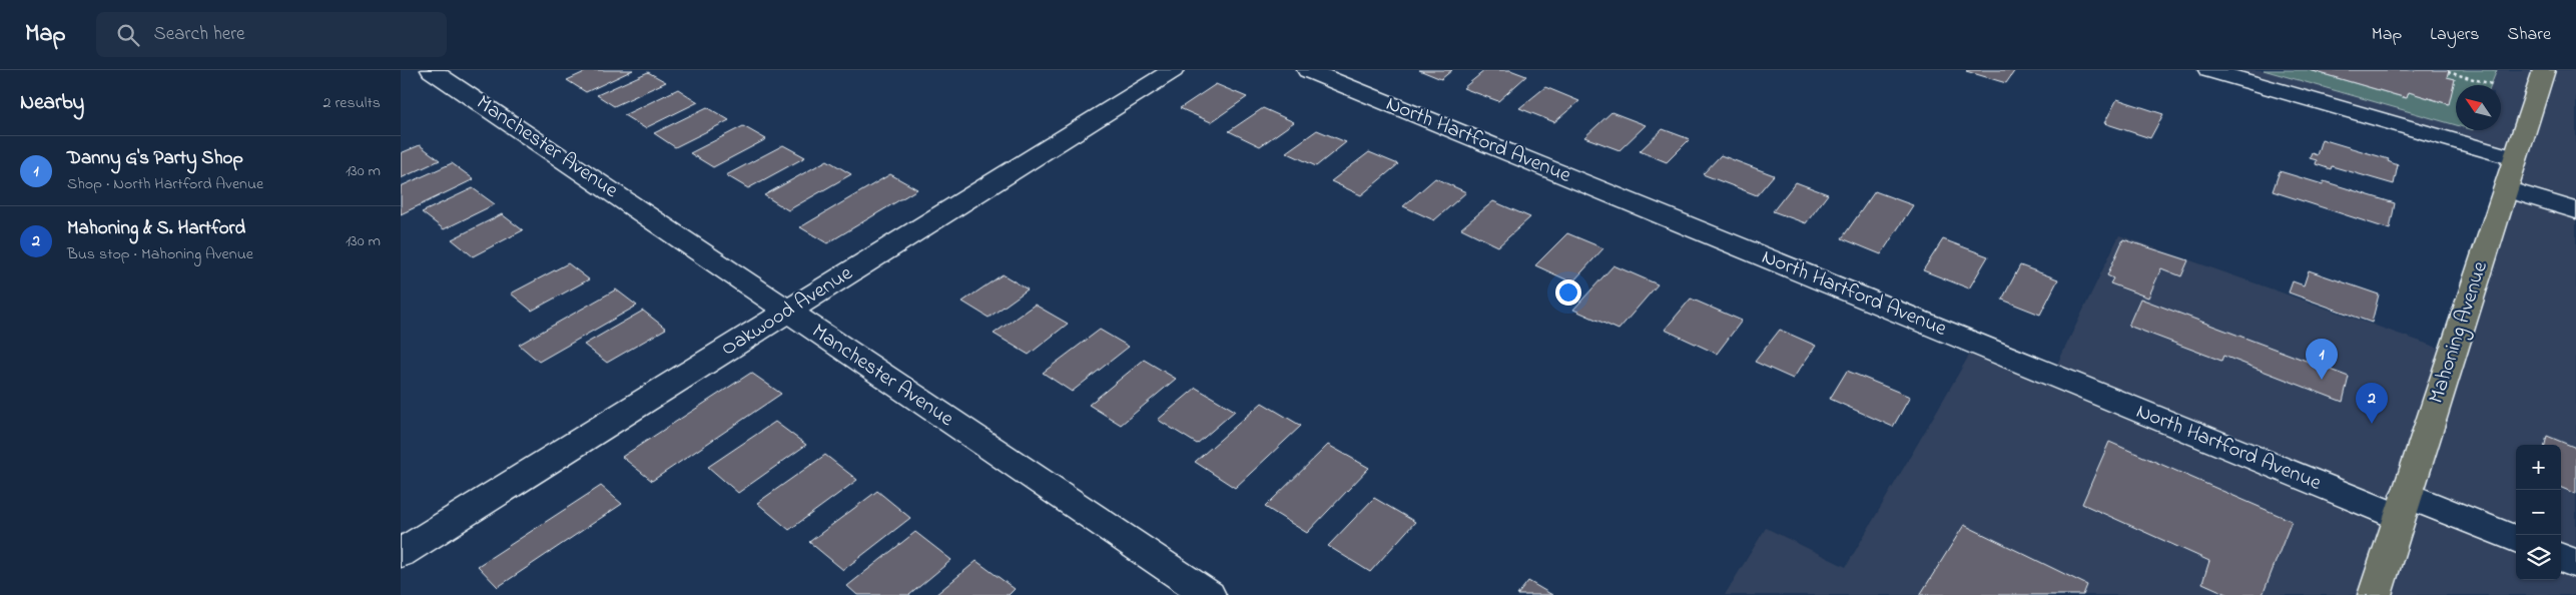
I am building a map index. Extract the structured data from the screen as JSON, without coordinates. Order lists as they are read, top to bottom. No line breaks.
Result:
{"streets":{"main road":["Mahoning Avenue"],"street":["North Hartford Avenue","Manchester Avenue","Oakwood Avenue"]},"crossings":[["North Hartford Avenue","Mahoning Avenue"],["Manchester Avenue","Oakwood Avenue"]],"north":"top left","page":{"header":"Map","search":"Search here","nav":["Map","Layers","Share"],"heading":["Nearby","2 results"],"list":[{"mark":"1","name":"Danny G's Party Shop","note":"Shop · North Hartford Avenue","value":"130 m"},{"mark":"2","name":"Mahoning & S. Hartford","note":"Bus stop · Mahoning Avenue","value":"130 m"}],"pins":["1","2"],"map_buttons":["+","−"]}}
